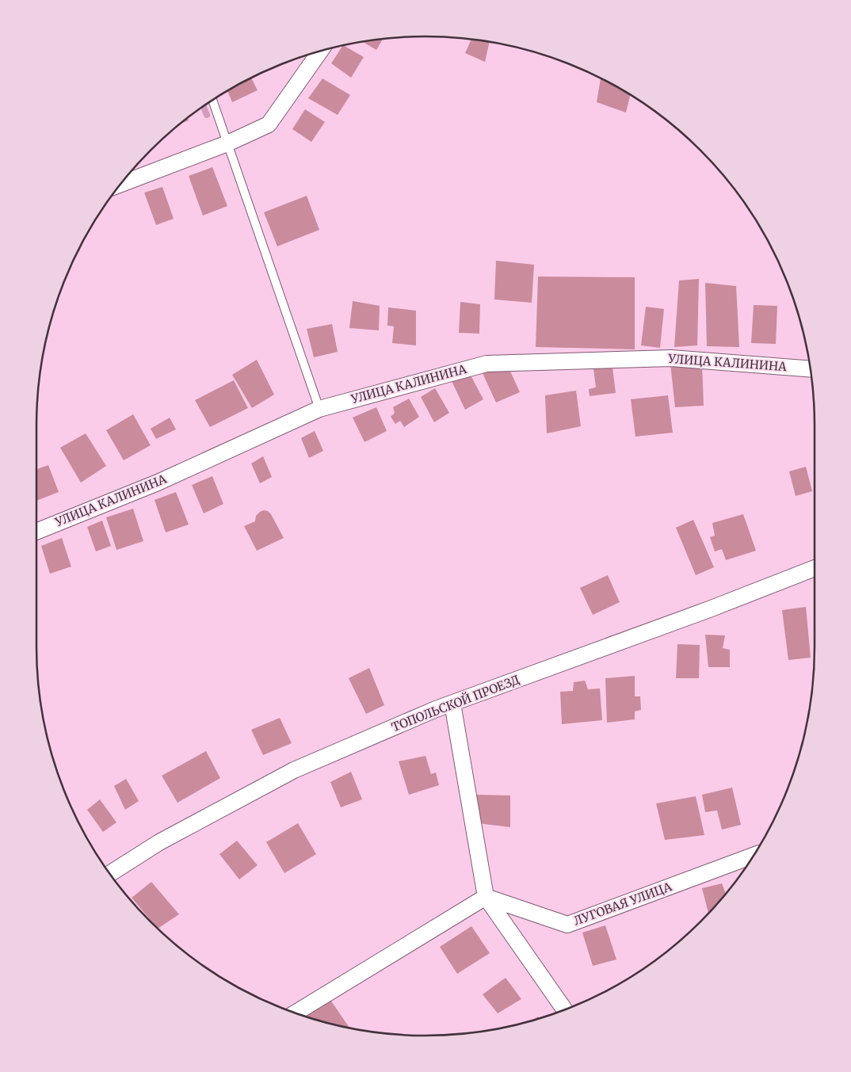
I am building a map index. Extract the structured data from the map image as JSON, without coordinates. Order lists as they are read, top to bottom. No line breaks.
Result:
{"streets":{"street":["УЛИЦА КАЛИНИНА","ТОПОЛЬСКОЙ ПРОЕЗД","ЛУГОВАЯ УЛИЦА"]}}
